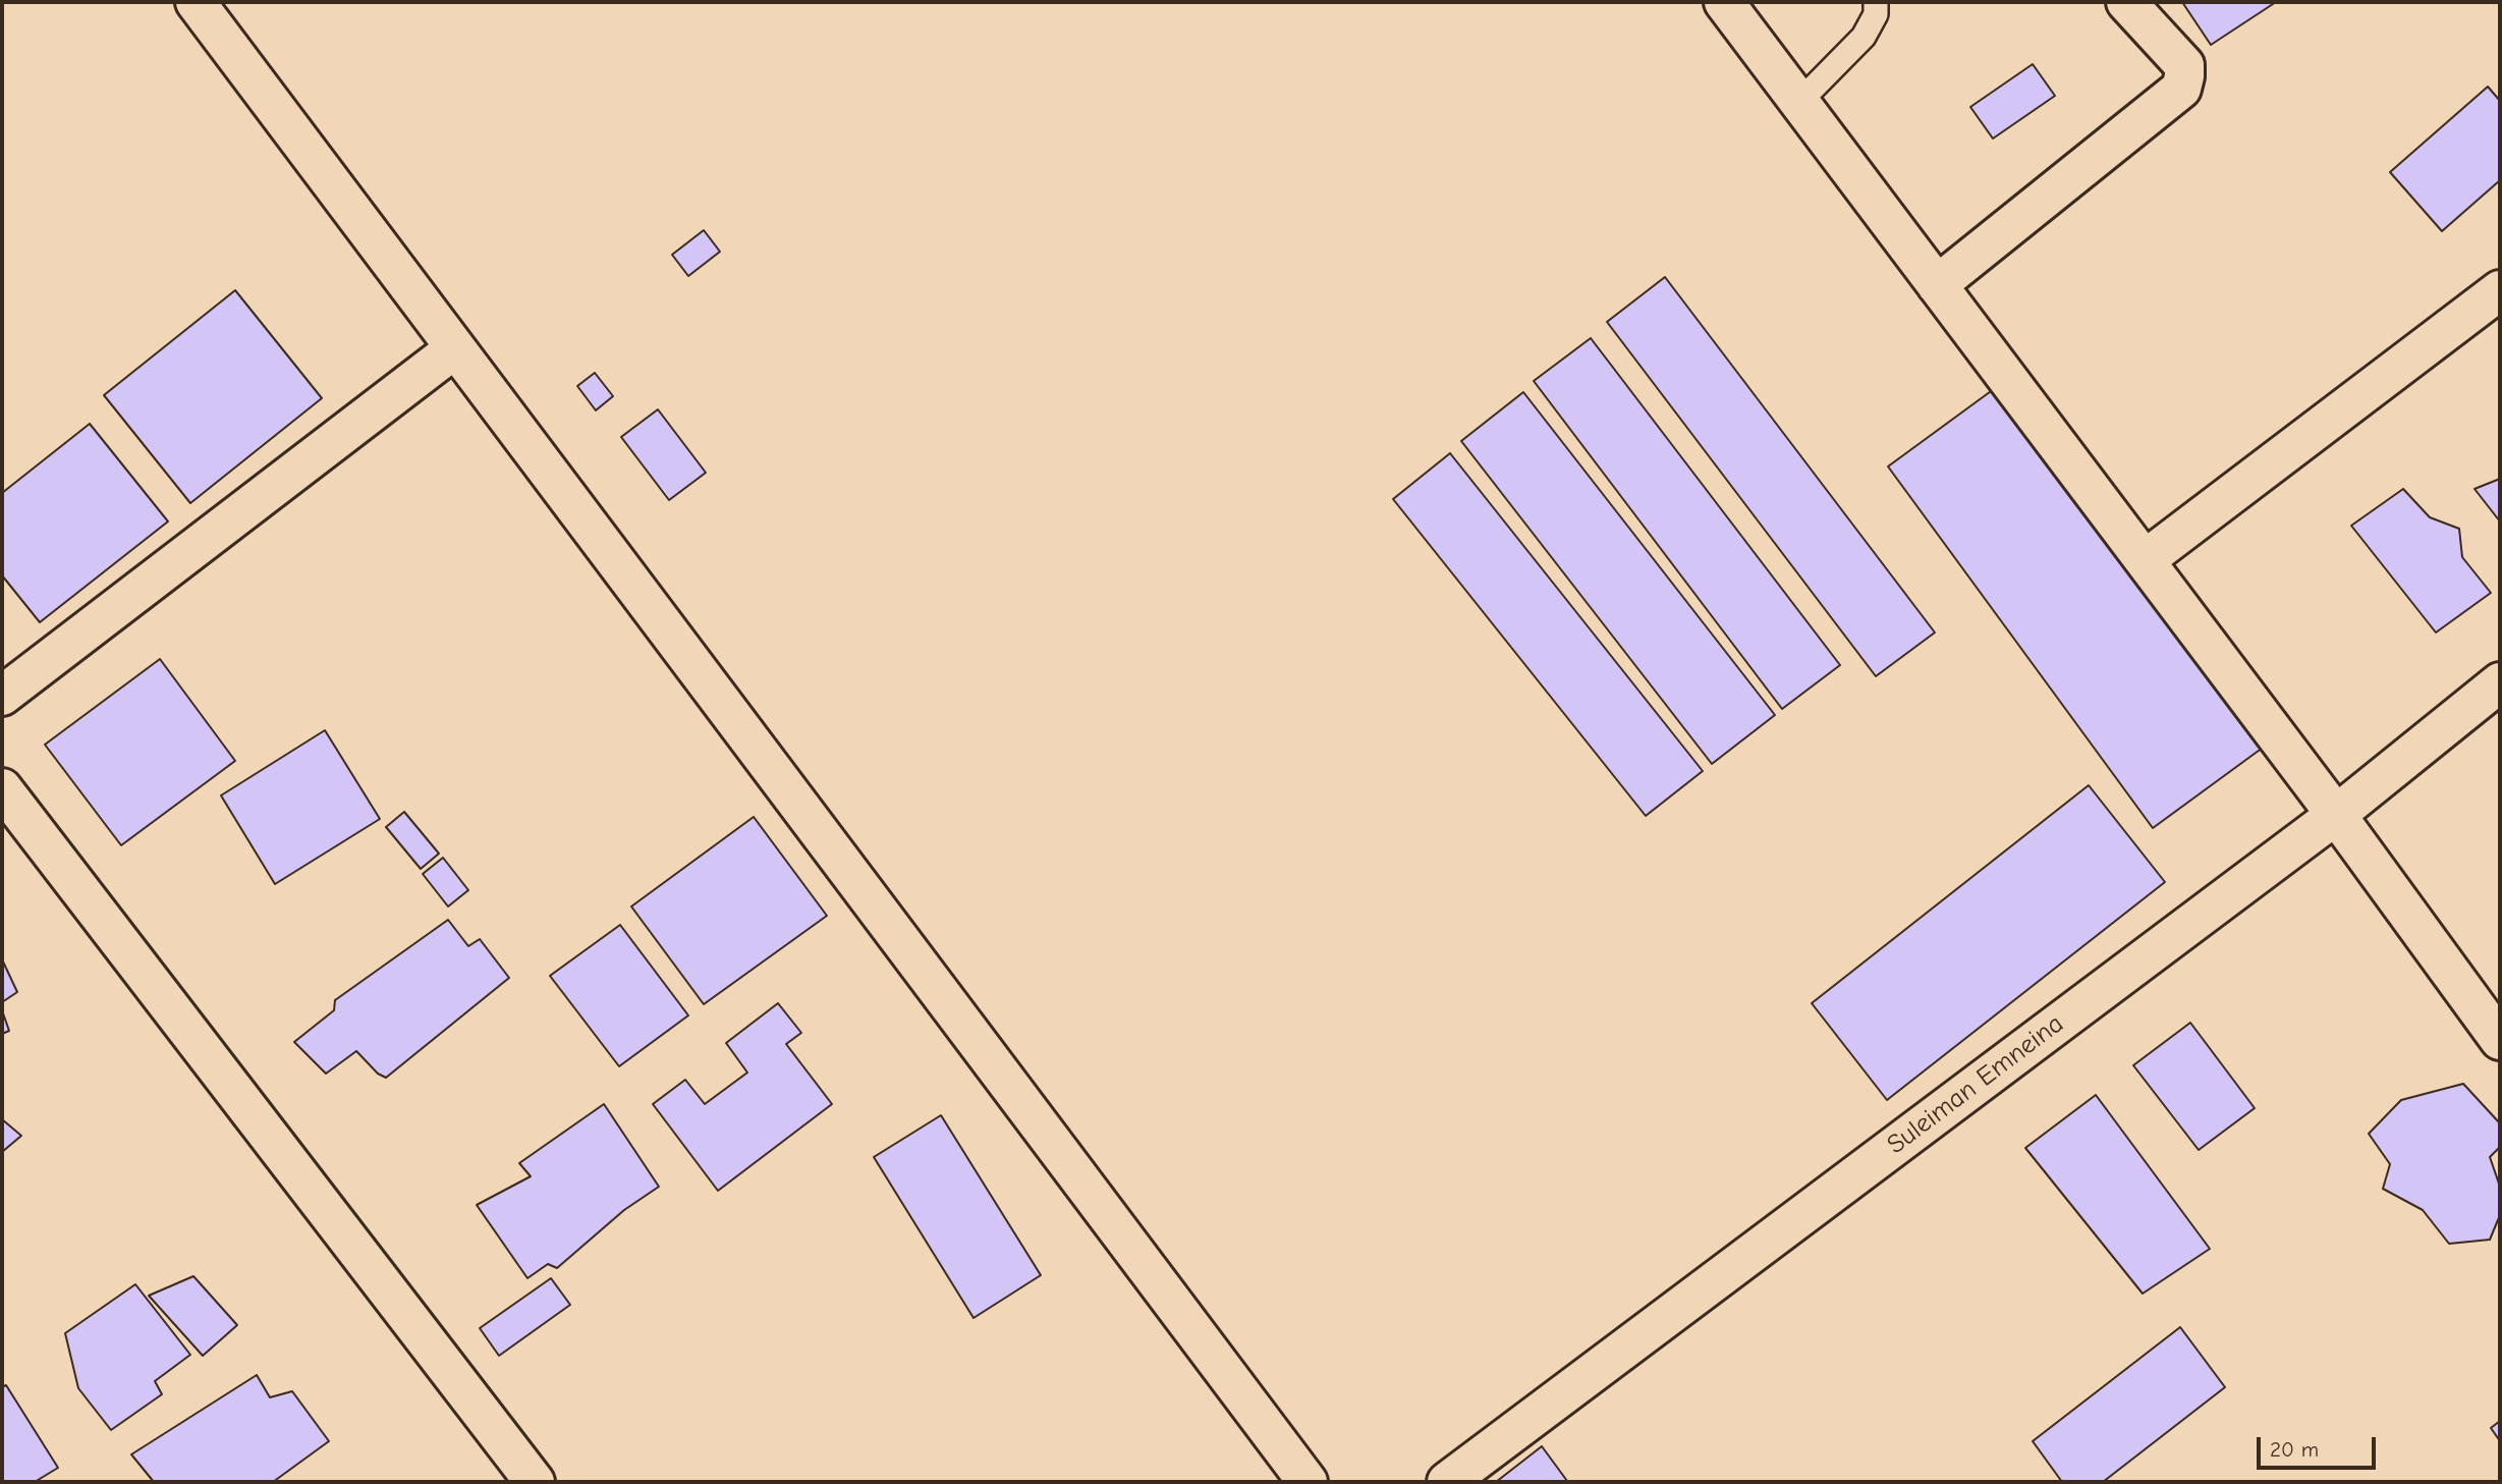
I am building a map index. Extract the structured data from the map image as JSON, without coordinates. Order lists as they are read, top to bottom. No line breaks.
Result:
{"streets":{"street":["Suleiman Emneina"]},"scale_bar":"20 m"}
